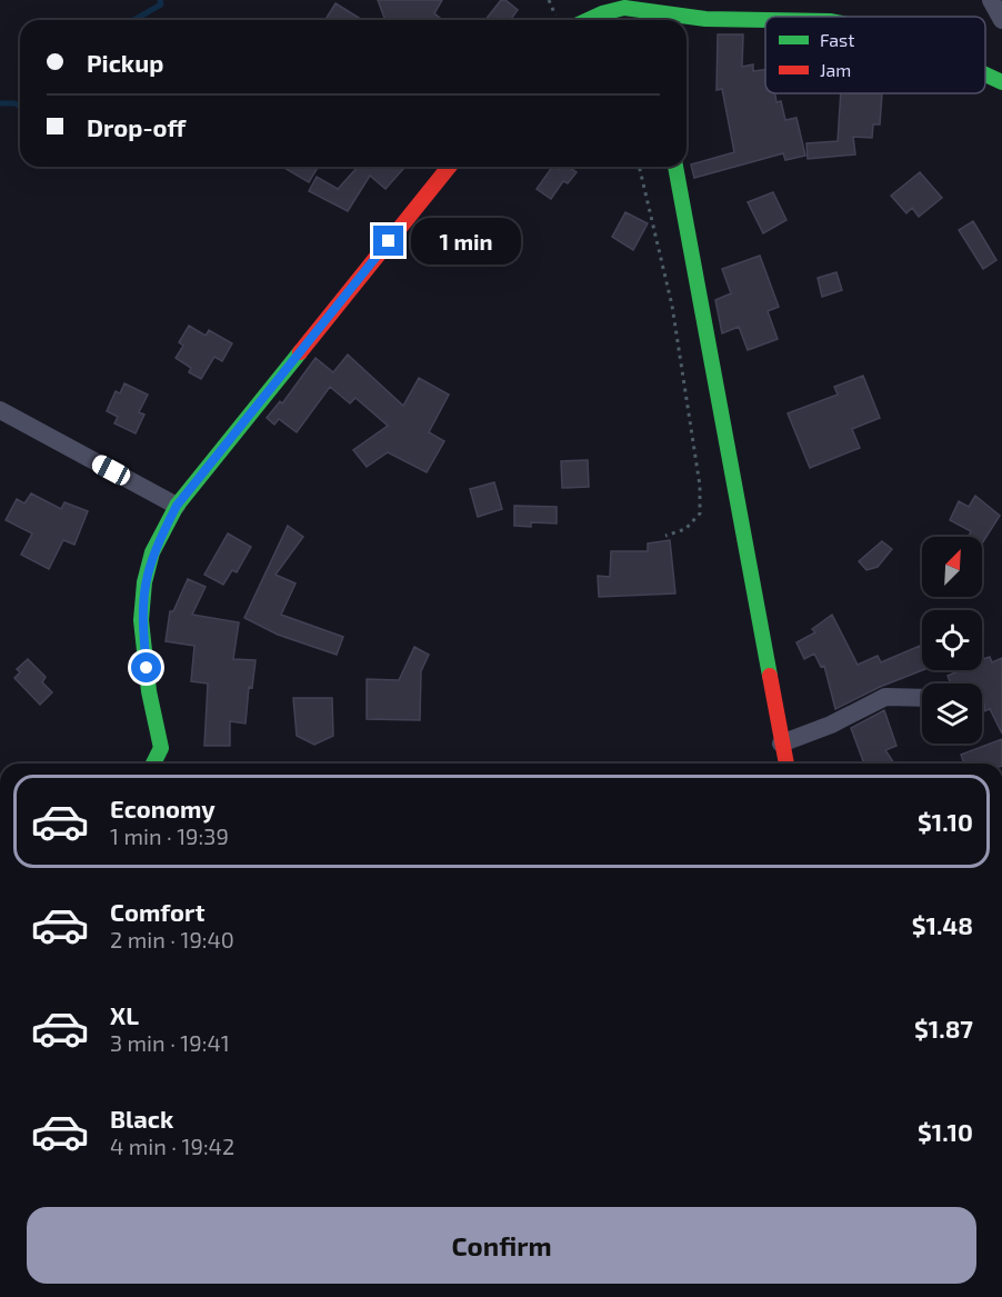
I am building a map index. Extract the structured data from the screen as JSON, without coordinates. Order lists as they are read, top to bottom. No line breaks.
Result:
{"legend":["Fast","Jam"],"north":"top right","page":{"banner":["Pickup","Drop-off"],"bubble":"1 min","list":[{"name":"Economy","note":"1 min · 19:39","value":"$1.10"},{"name":"Comfort","note":"2 min · 19:40","value":"$1.48"},{"name":"XL","note":"3 min · 19:41","value":"$1.87"},{"name":"Black","note":"4 min · 19:42","value":"$1.10"}],"buttons":"Confirm"}}
